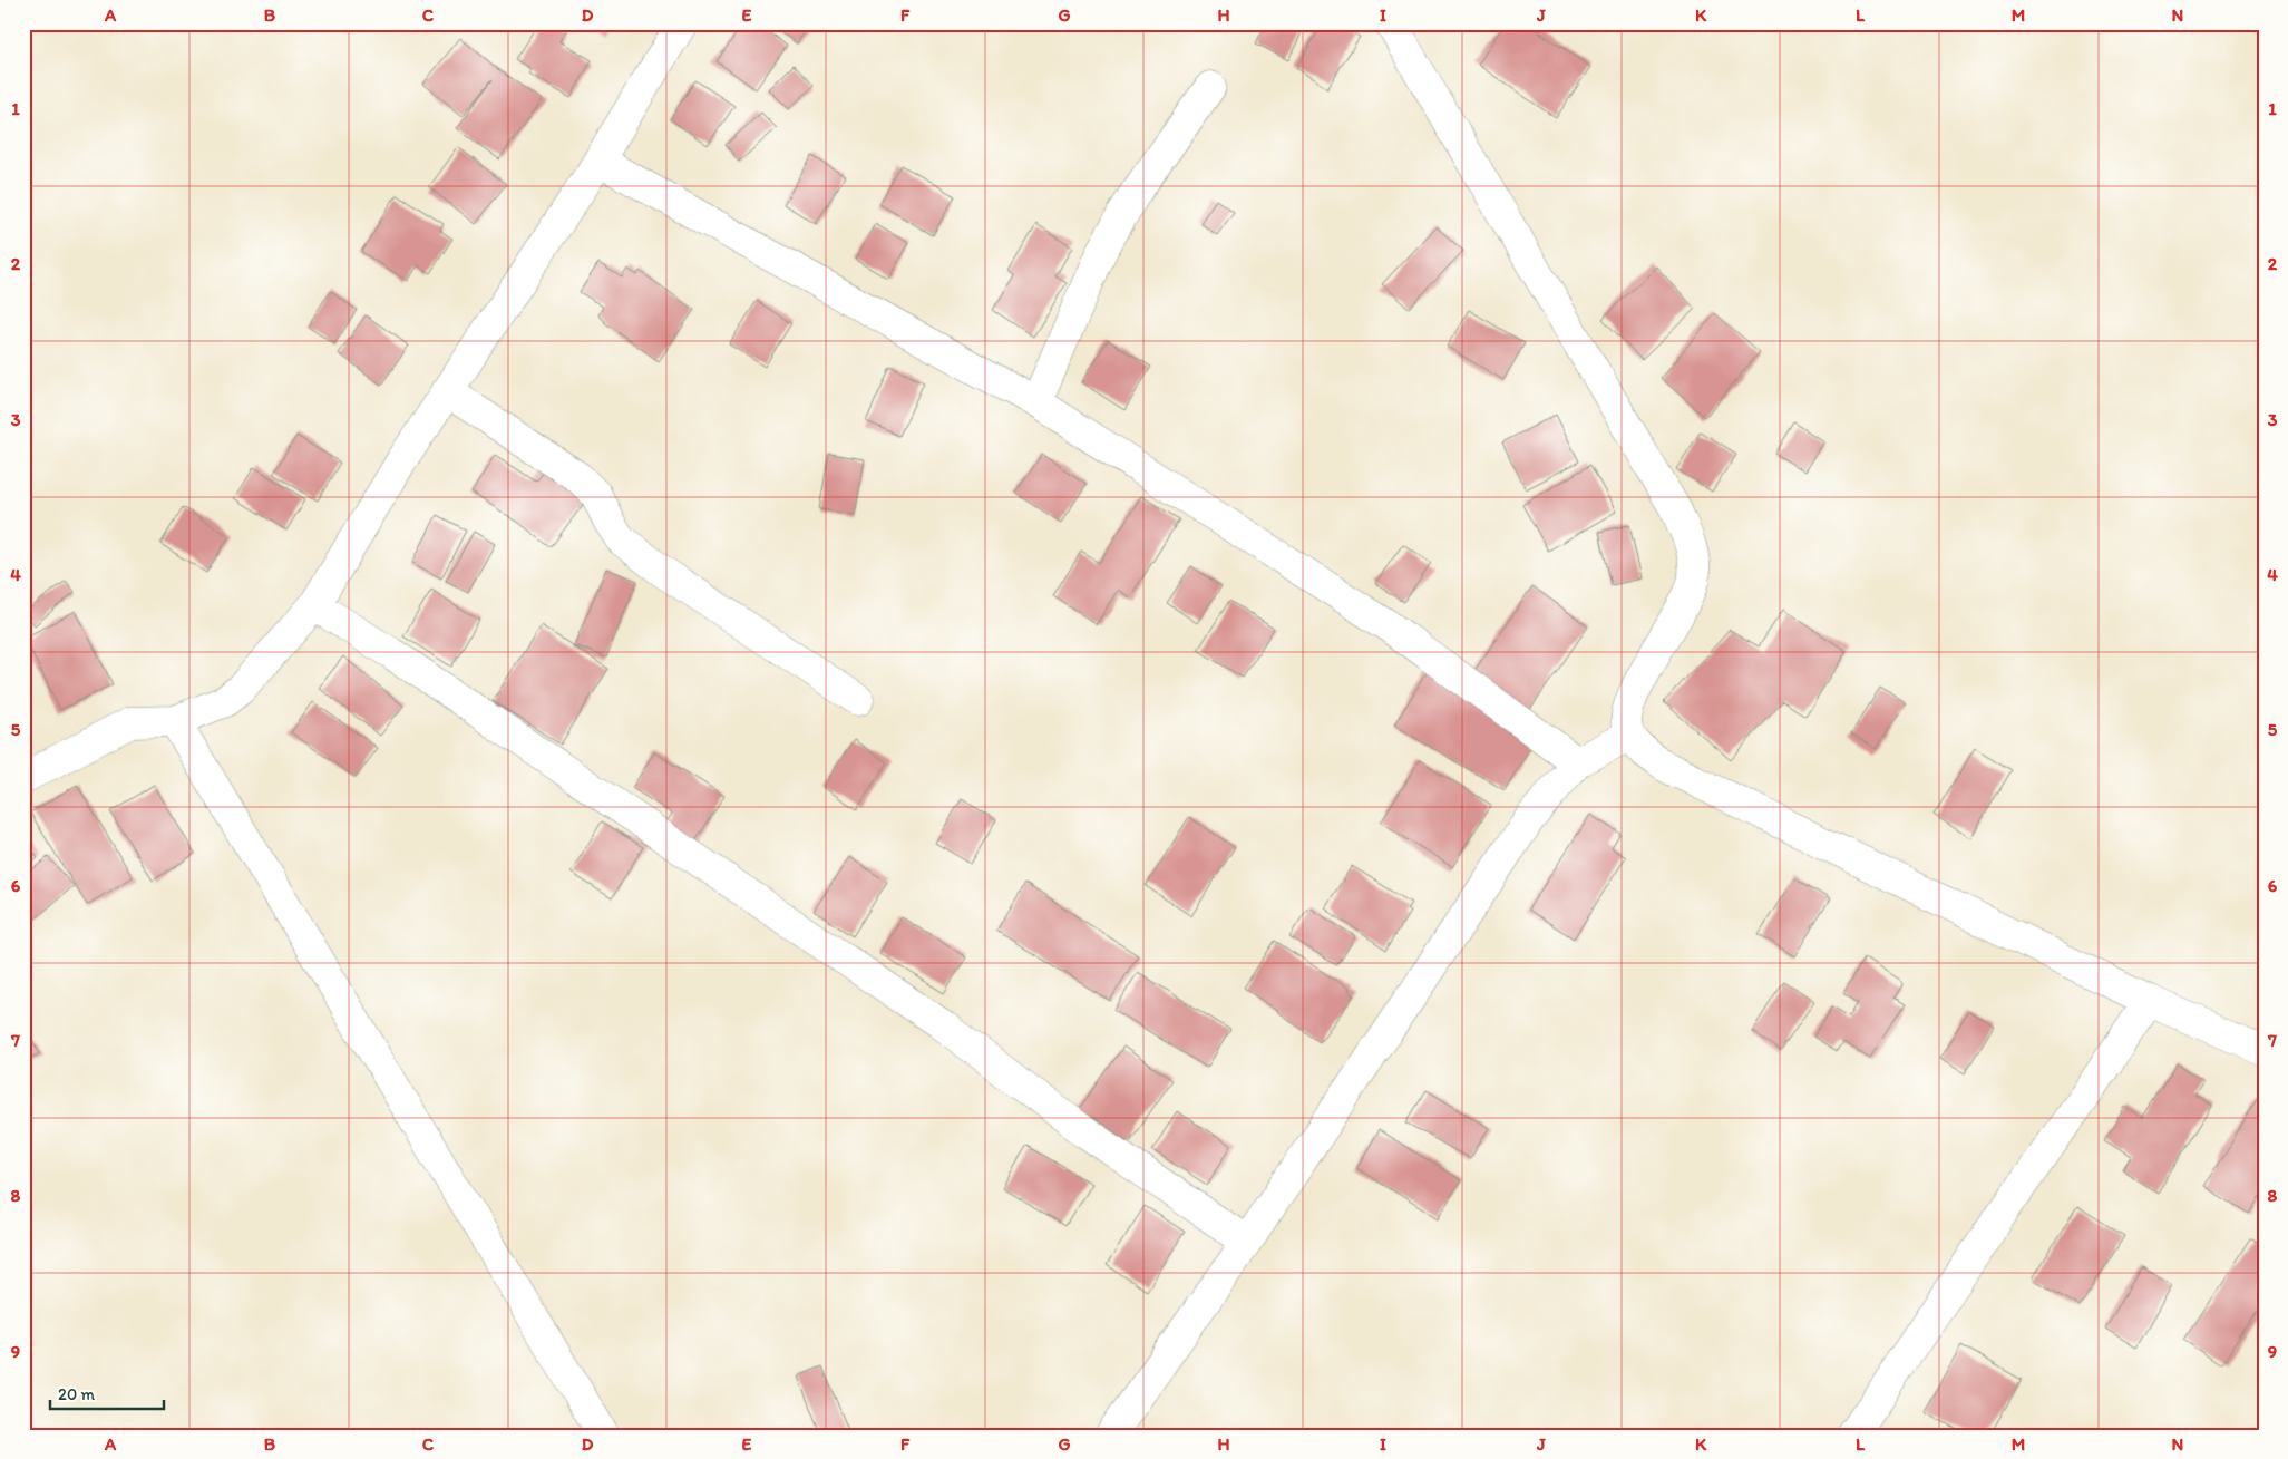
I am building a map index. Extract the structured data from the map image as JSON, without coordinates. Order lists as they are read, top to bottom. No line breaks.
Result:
{"scale_bar":"20 m","grid":{"columns":["A","B","C","D","E","F","G","H","I","J","K","L","M","N"],"rows":["1","2","3","4","5","6","7","8","9"]}}
